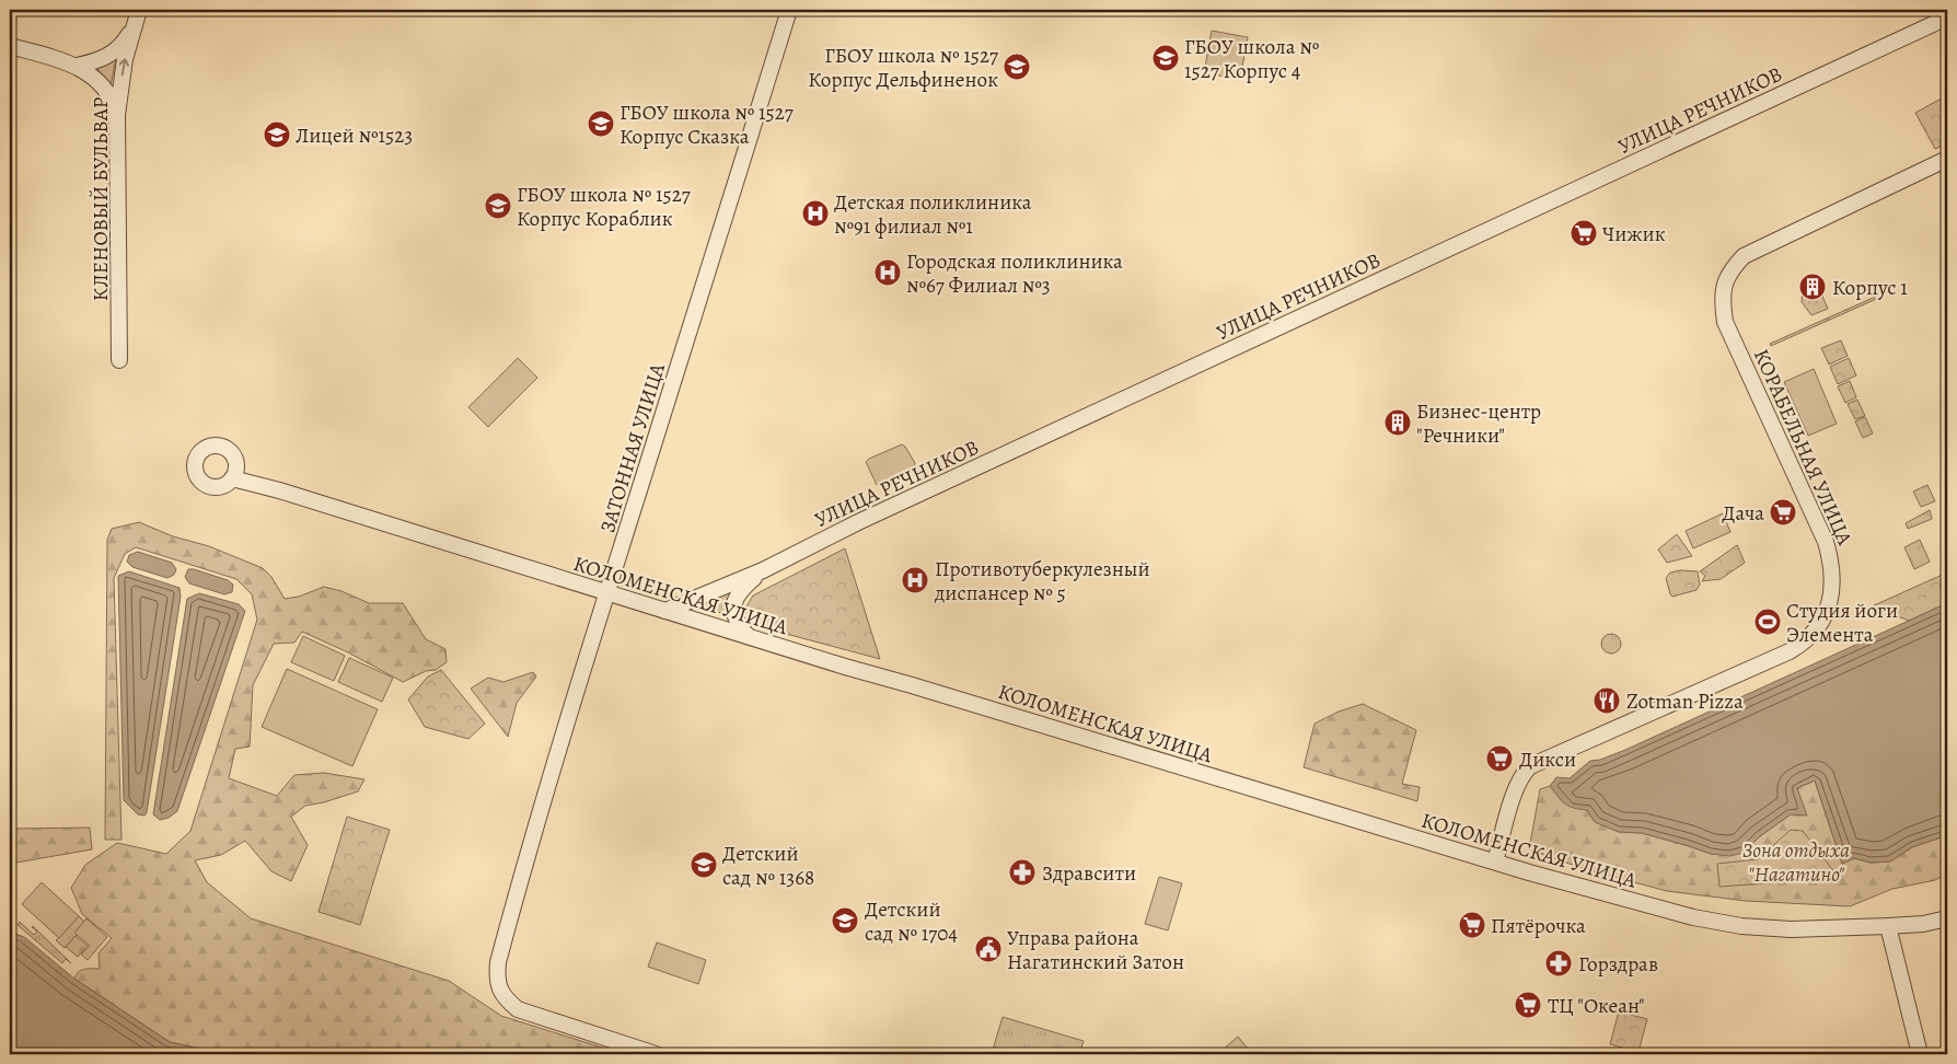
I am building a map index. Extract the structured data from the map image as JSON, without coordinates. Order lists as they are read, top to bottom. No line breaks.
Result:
{"streets":{"street":["УЛИЦА РЕЧНИКОВ","КЛЕНОВЫЙ БУЛЬВАР","КОРАБЕЛЬНАЯ УЛИЦА","ЗАТОННАЯ УЛИЦА","КОЛОМЕНСКАЯ УЛИЦА"]},"crossings":[["УЛИЦА РЕЧНИКОВ","КОЛОМЕНСКАЯ УЛИЦА"],["КОРАБЕЛЬНАЯ УЛИЦА","КОЛОМЕНСКАЯ УЛИЦА"],["ЗАТОННАЯ УЛИЦА","КОЛОМЕНСКАЯ УЛИЦА"]],"parks":["Зона отдыха \"Нагатино\""],"places":{"school or university":["ГБОУ школа № 1527 Корпус 4","ГБОУ школа № 1527 Корпус Дельфиненок","ГБОУ школа № 1527 Корпус Сказка","Лицей №1523","ГБОУ школа № 1527 Корпус Кораблик","Детский сад № 1368","Детский сад № 1704"],"hospital":["Детская поликлиника №91 филиал №1","Городская поликлиника №67 Филиал №3","Противотуберкулезный диспансер № 5"],"supermarket":["Чижик","Дача","Дикси","Пятёрочка","ТЦ \"Океан\""],"building":["Корпус 1","Бизнес-центр \"Речники\""],"sports":["Студия йоги Элемента"],"restaurant":["Zotman Pizza"],"pharmacy":["Здравсити","Горздрав"],"public building":["Управа района Нагатинский Затон"]}}
